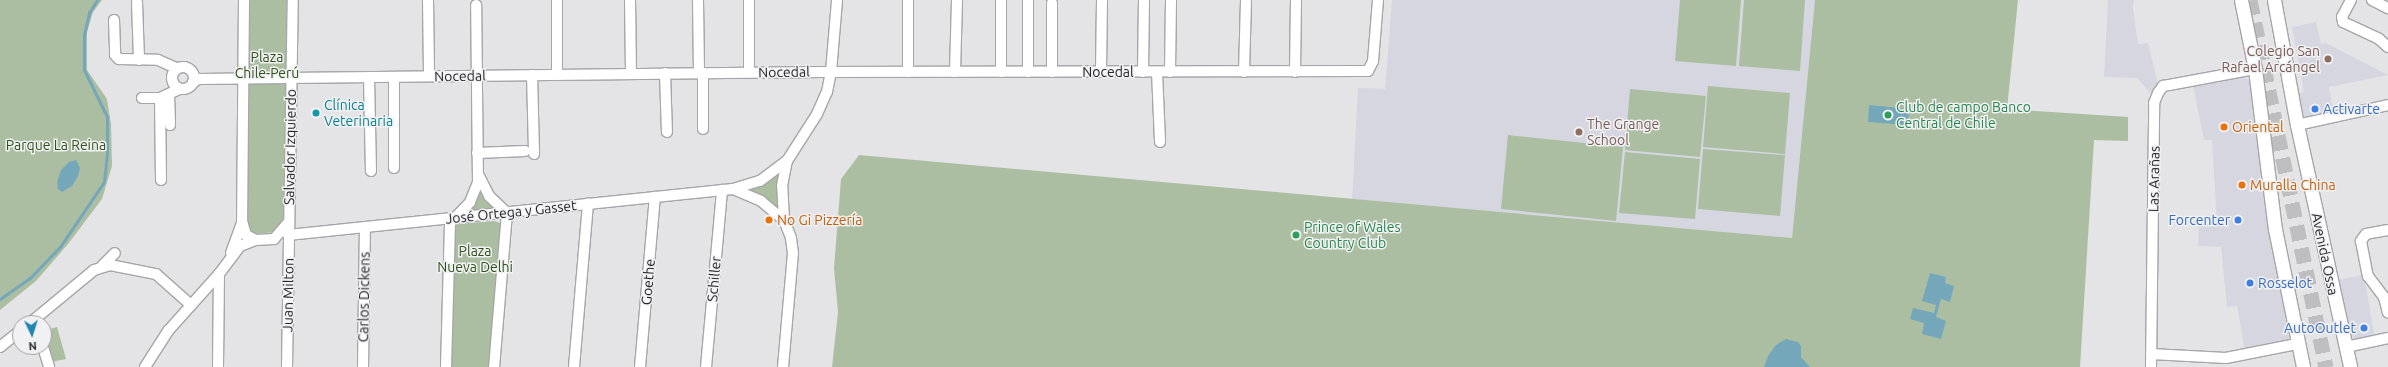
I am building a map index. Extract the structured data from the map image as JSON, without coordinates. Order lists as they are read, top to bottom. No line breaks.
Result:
{"streets":{"main road":["Avenida Ossa"],"street":["Nocedal","Salvador Izquierdo","Las Arañas","José Ortega y Gasset","Schiller","Goethe","Juan Milton","Carlos Dickens"]},"crossings":[["Nocedal","Salvador Izquierdo"],["Salvador Izquierdo","Juan Milton"],["José Ortega y Gasset","Schiller"],["José Ortega y Gasset","Goethe"],["José Ortega y Gasset","Juan Milton"],["José Ortega y Gasset","Carlos Dickens"]],"parks":["Plaza Chile-Perú","Parque La Reina","Plaza Nueva Delhi"],"places":["Colegio San Rafael Arcángel","Activarte","Clínica Veterinaria","Club de campo Banco Central de Chile","Oriental","The Grange School","Muralla China","No Gi Pizzería","Forcenter","Prince of Wales Country Club","Rosselot","AutoOutlet"],"north":"bottom"}
